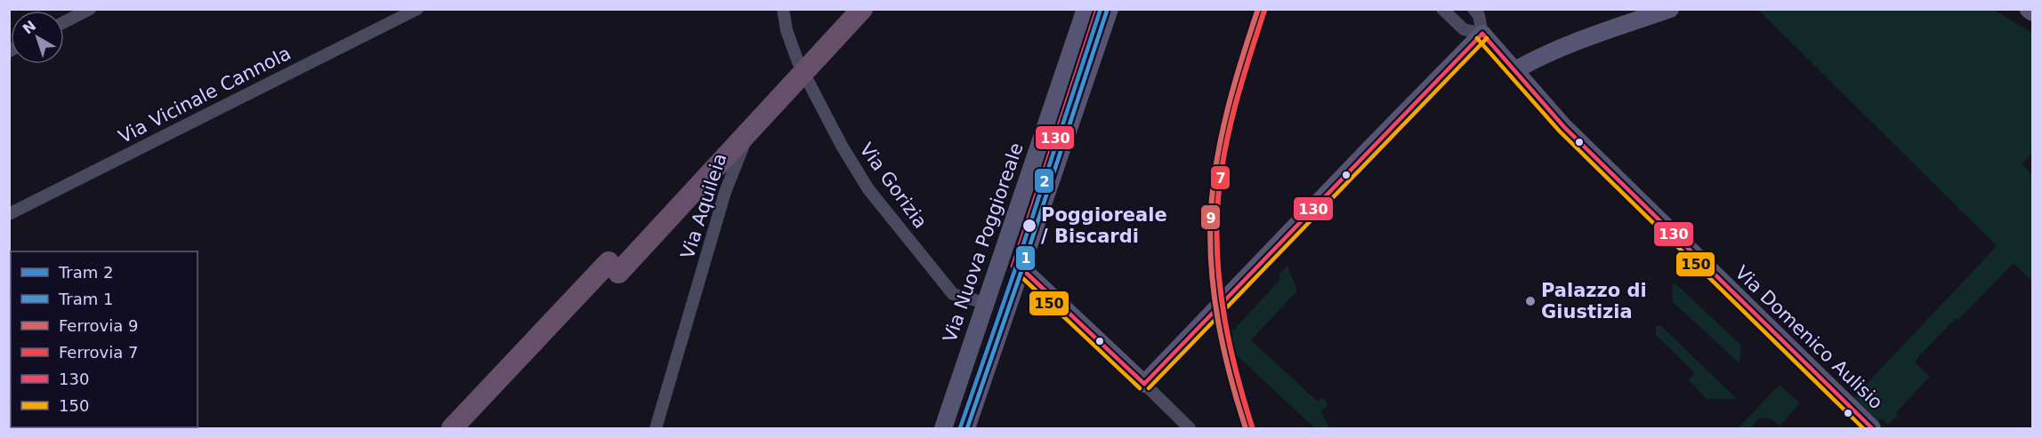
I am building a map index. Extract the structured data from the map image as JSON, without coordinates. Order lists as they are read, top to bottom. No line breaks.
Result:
{"streets":{"main road":["Via Nuova Poggioreale","Via Domenico Aulisio"],"street":["Via Vicinale Cannola","Via Gorizia","Via Aquileia"]},"crossings":[["Via Gorizia","Via Aquileia"],["Via Gorizia","Via Nuova Poggioreale"]],"places":["Poggioreale / Biscardi","Palazzo di Giustizia"],"lines":["tram line 2","rail line 9","transit line 130","tram line 1","rail line 7","transit line 150"],"legend":["Tram 2","Tram 1","Ferrovia 9","Ferrovia 7","130","150"],"north":"top left"}
